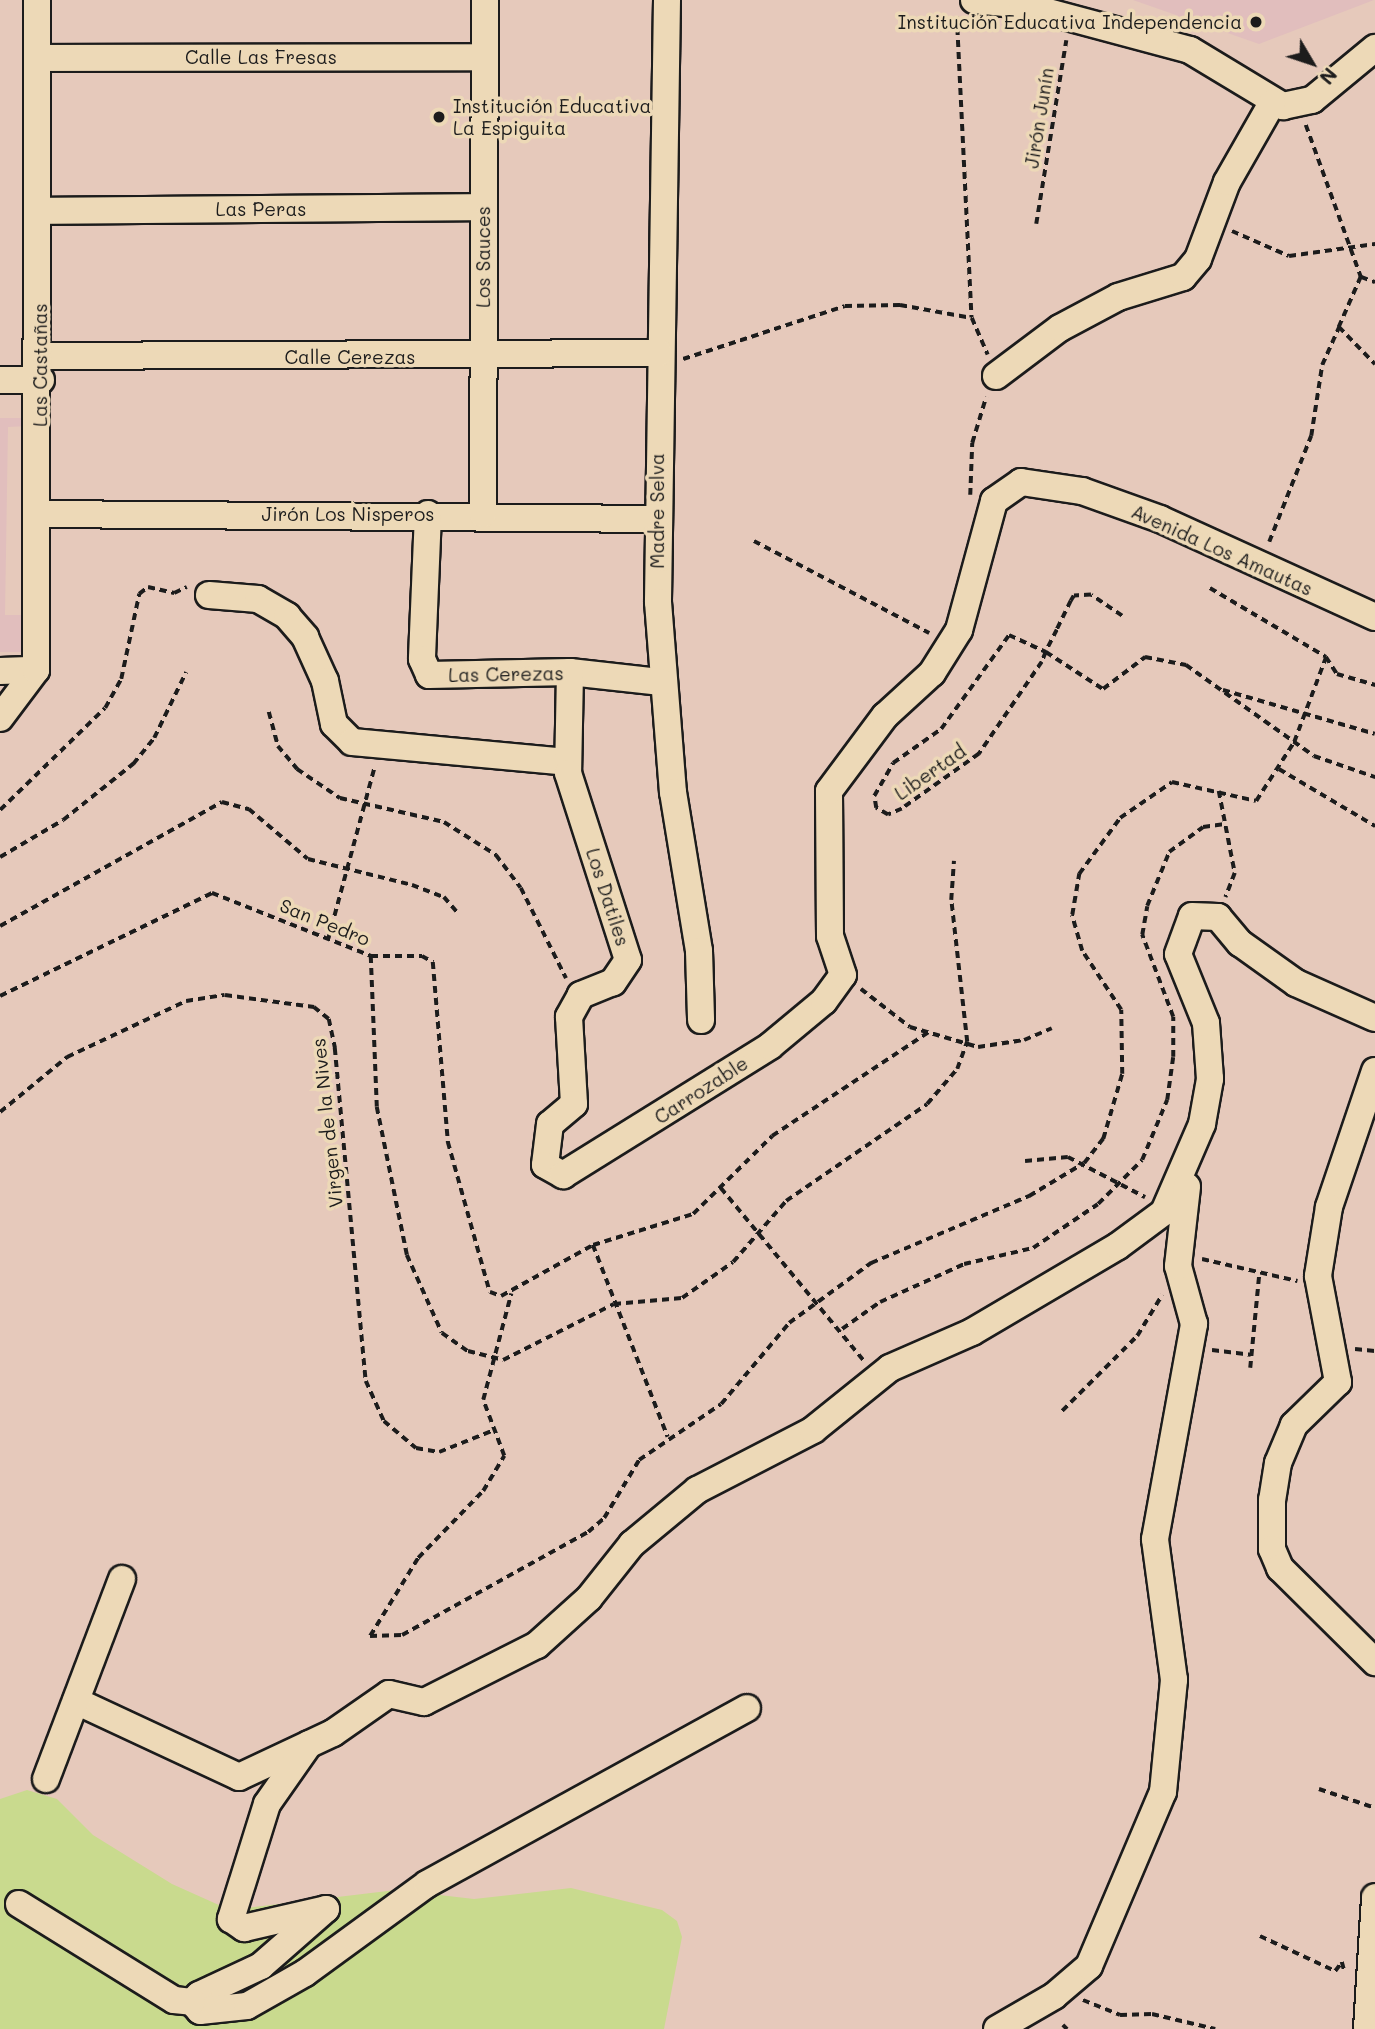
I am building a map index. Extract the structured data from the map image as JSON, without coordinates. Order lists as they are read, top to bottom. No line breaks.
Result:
{"streets":{"street":["Calle Las Fresas","Las Peras","Los Sauces","Calle Cerezas","Las Castañas","Madre Selva","Jirón Los Nisperos","Avenida Los Amautas","Las Cerezas","Los Datiles","Carrozable"],"path":["Jirón Junín","Libertad","San Pedro","Virgen de la Nives"]},"crossings":[["Calle Las Fresas","Los Sauces"],["Calle Las Fresas","Las Castañas"],["Las Peras","Los Sauces"],["Las Peras","Las Castañas"],["Los Sauces","Calle Cerezas"],["Los Sauces","Jirón Los Nisperos"],["Calle Cerezas","Las Castañas"],["Calle Cerezas","Madre Selva"],["Las Castañas","Jirón Los Nisperos"],["Madre Selva","Jirón Los Nisperos"],["Madre Selva","Las Cerezas"],["Jirón Los Nisperos","Las Cerezas"],["Avenida Los Amautas","Carrozable"],["Las Cerezas","Los Datiles"],["Los Datiles","Carrozable"]],"places":["Institución Educativa Independencia","Institución Educativa La Espiguita"],"north":"bottom right"}
